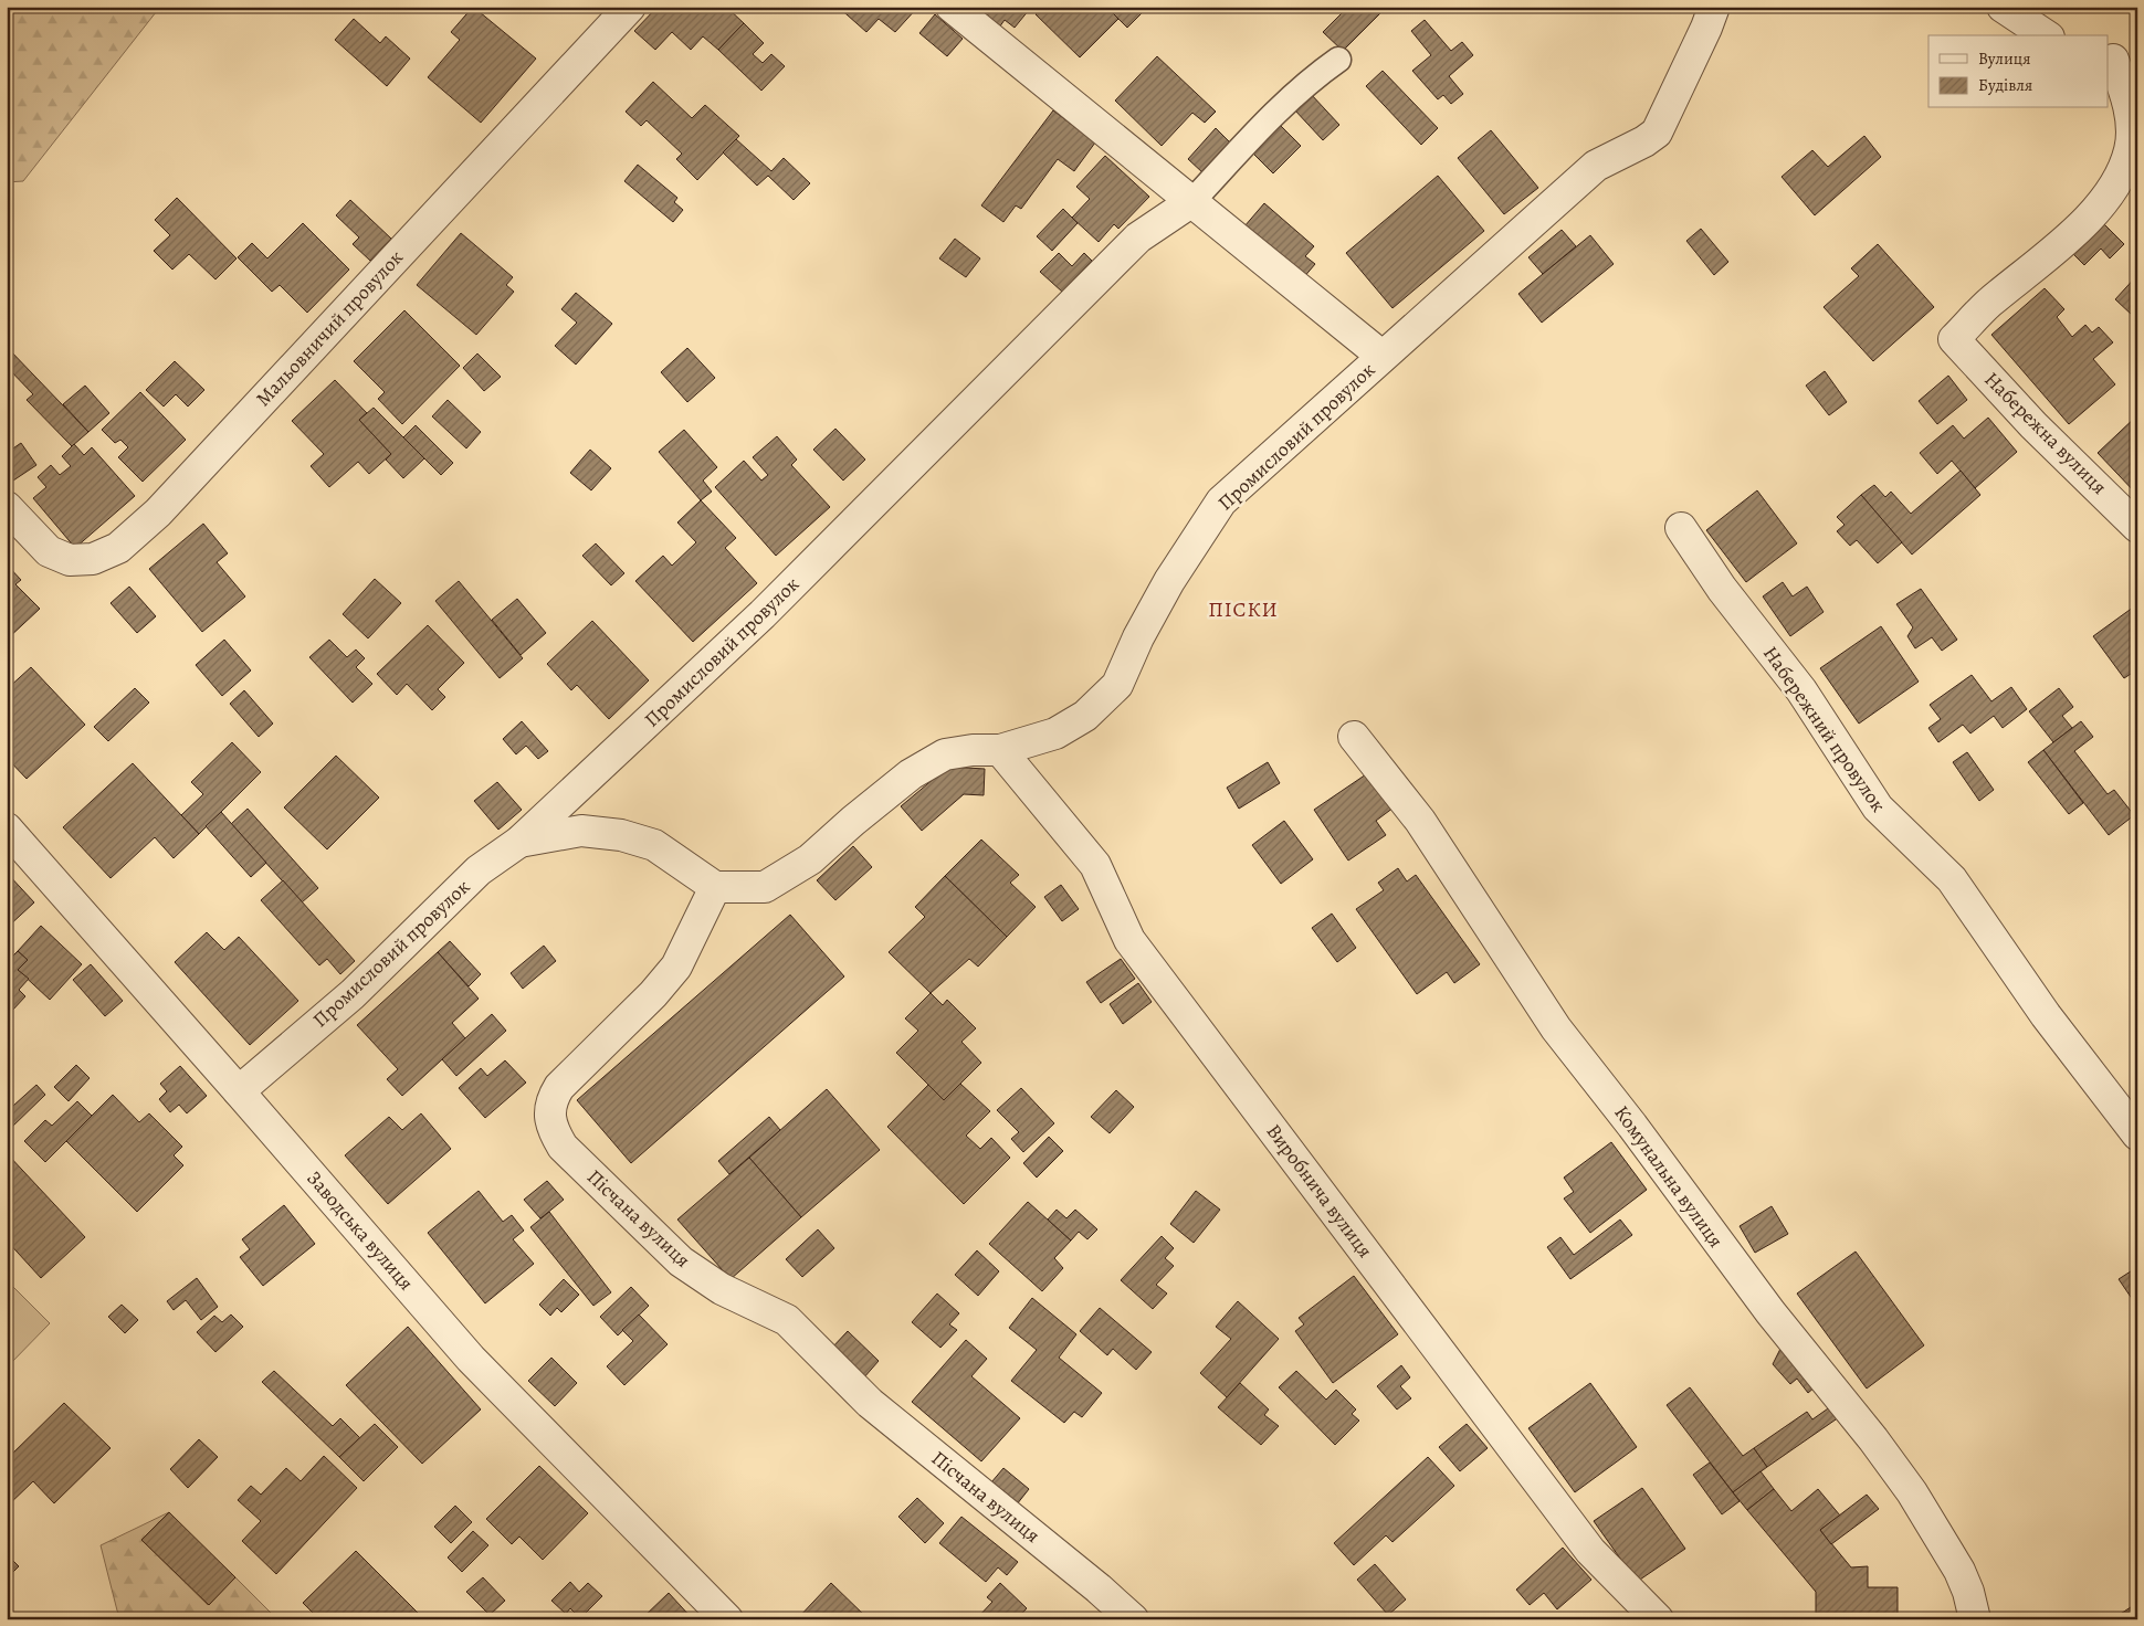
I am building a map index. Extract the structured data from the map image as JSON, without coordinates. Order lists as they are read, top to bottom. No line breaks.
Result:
{"streets":{"street":["Мальовничий провулок","Набережна вулиця","Промисловий провулок","Набережний провулок","Комунальна вулиця","Виробнича вулиця","Пісчана вулиця","Заводська вулиця"]},"crossings":[["Промисловий провулок","Виробнича вулиця"],["Промисловий провулок","Пісчана вулиця"],["Промисловий провулок","Заводська вулиця"]],"districts":["ПІСКИ"],"legend":["Вулиця","Будівля"]}
